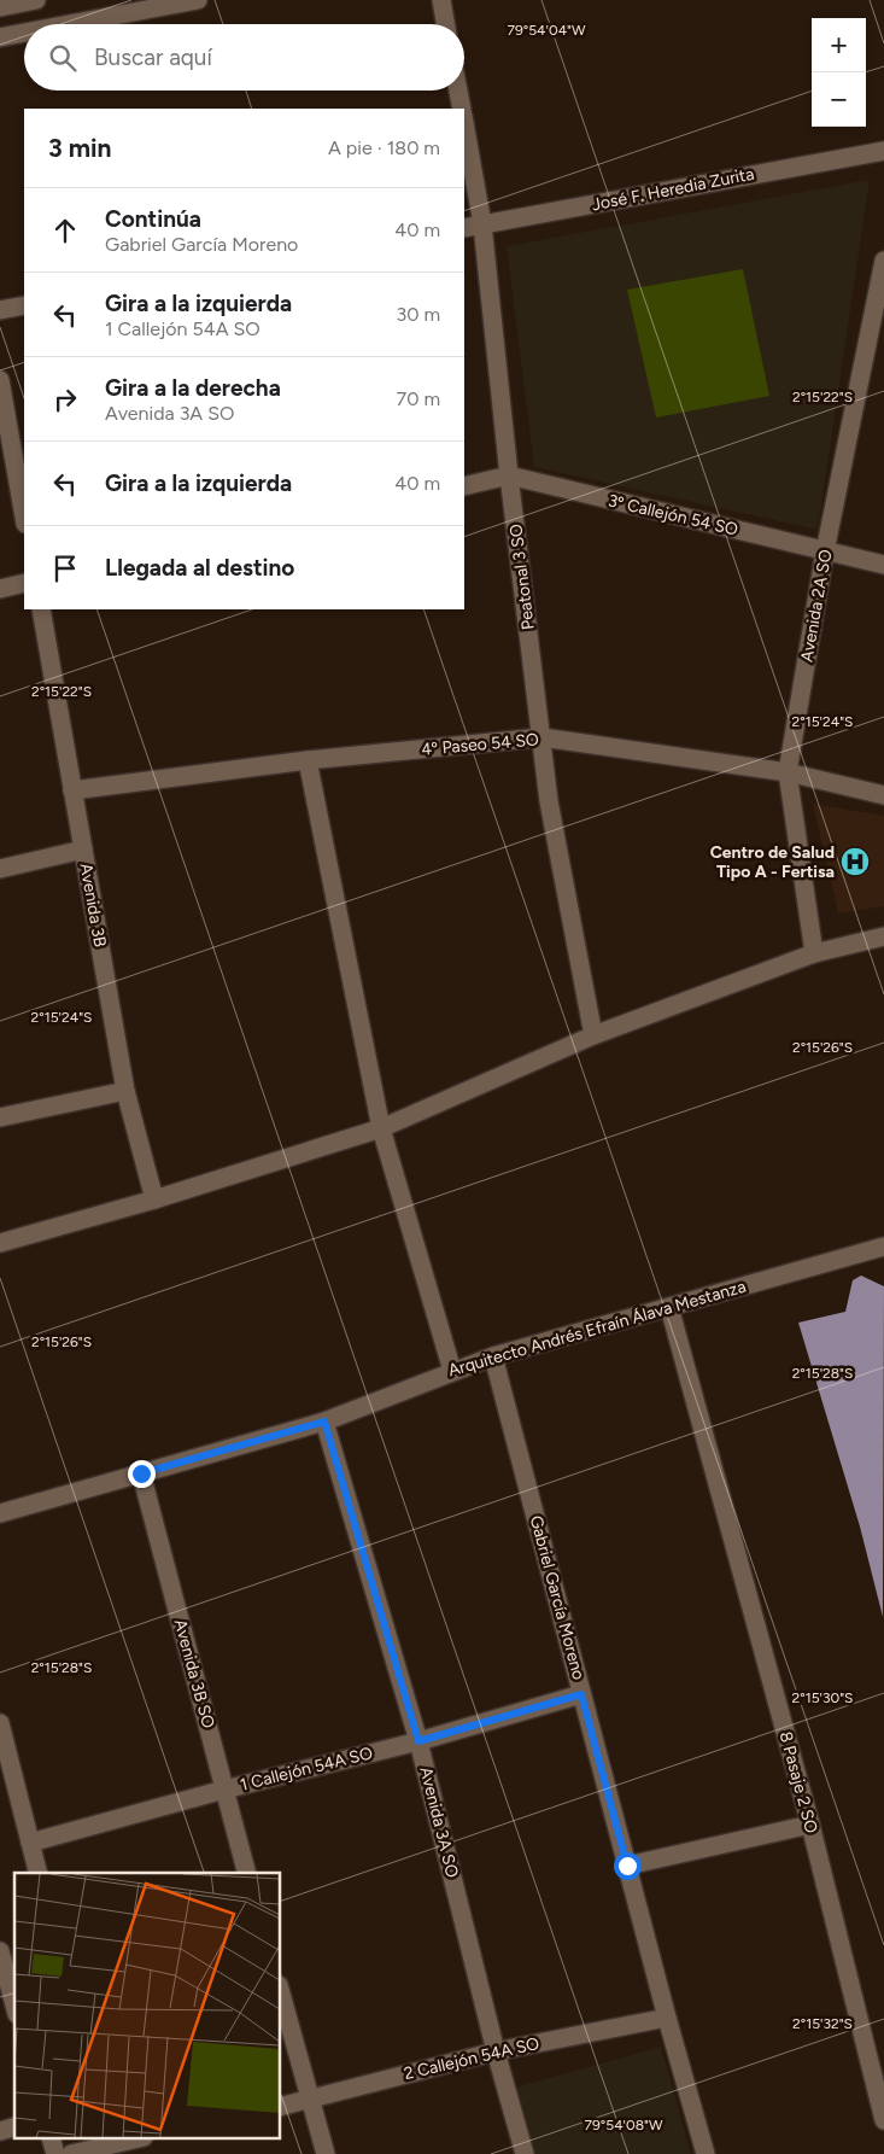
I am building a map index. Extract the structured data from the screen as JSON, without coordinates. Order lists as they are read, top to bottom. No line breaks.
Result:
{"streets":{"street":["José F. Heredia Zurita","3º Callejón 54 SO","Peatonal 3 SO","Avenida 2A SO","4º Paseo 54 SO","Avenida 3B","Arquitecto Andrés Efraín Álava Mestanza","Gabriel García Moreno","Avenida 3B SO","1 Callejón 54A SO","8 Pasaje 2 SO","Avenida 3A SO","2 Callejón 54A SO"]},"crossings":[["José F. Heredia Zurita","Peatonal 3 SO"],["3º Callejón 54 SO","Peatonal 3 SO"],["3º Callejón 54 SO","Avenida 2A SO"],["Peatonal 3 SO","4º Paseo 54 SO"],["Avenida 2A SO","4º Paseo 54 SO"],["4º Paseo 54 SO","Avenida 3B"],["Arquitecto Andrés Efraín Álava Mestanza","Gabriel García Moreno"],["Arquitecto Andrés Efraín Álava Mestanza","Avenida 3B SO"],["Arquitecto Andrés Efraín Álava Mestanza","8 Pasaje 2 SO"],["Arquitecto Andrés Efraín Álava Mestanza","Avenida 3A SO"],["Gabriel García Moreno","1 Callejón 54A SO"],["Gabriel García Moreno","2 Callejón 54A SO"],["Avenida 3B SO","1 Callejón 54A SO"],["1 Callejón 54A SO","Avenida 3A SO"],["Avenida 3A SO","2 Callejón 54A SO"]],"places":{"hospital":["Centro de Salud Tipo A - Fertisa"]},"page":{"map_buttons":["+","−"],"search":"Buscar aquí","heading":["3 min","A pie · 180 m"],"list":[["Continúa","Gabriel García Moreno","40 m"],["Gira a la izquierda","1 Callejón 54A SO","30 m"],["Gira a la derecha","Avenida 3A SO","70 m"],["Gira a la izquierda","40 m"],"Llegada al destino"]},"coordinates":["79°54'04\"W","2°15'22\"S","2°15'24\"S","2°15'26\"S","2°15'28\"S","2°15'30\"S","2°15'32\"S","79°54'08\"W"]}
